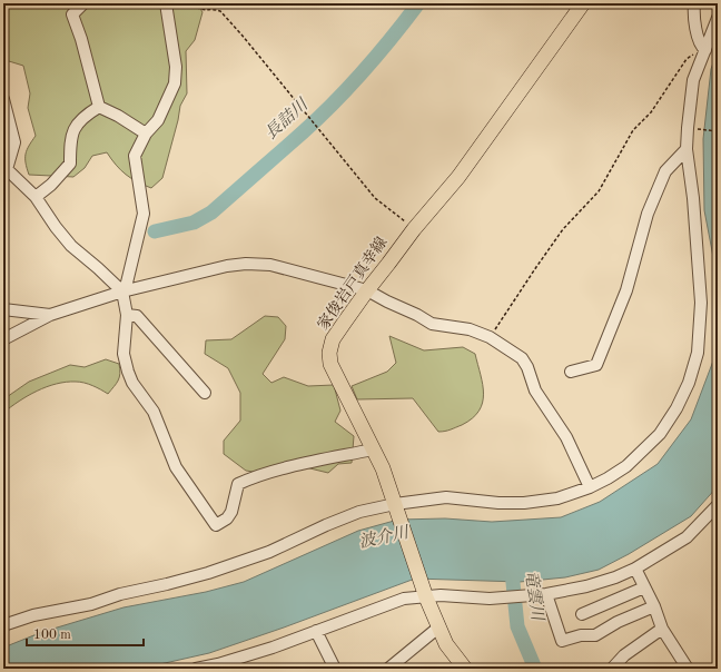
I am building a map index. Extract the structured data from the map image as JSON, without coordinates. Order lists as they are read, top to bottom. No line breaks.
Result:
{"streets":{"main road":["家俊岩戸真幸線"]},"water":["長詰川","波介川","竜雲川"],"scale_bar":"100 m"}
